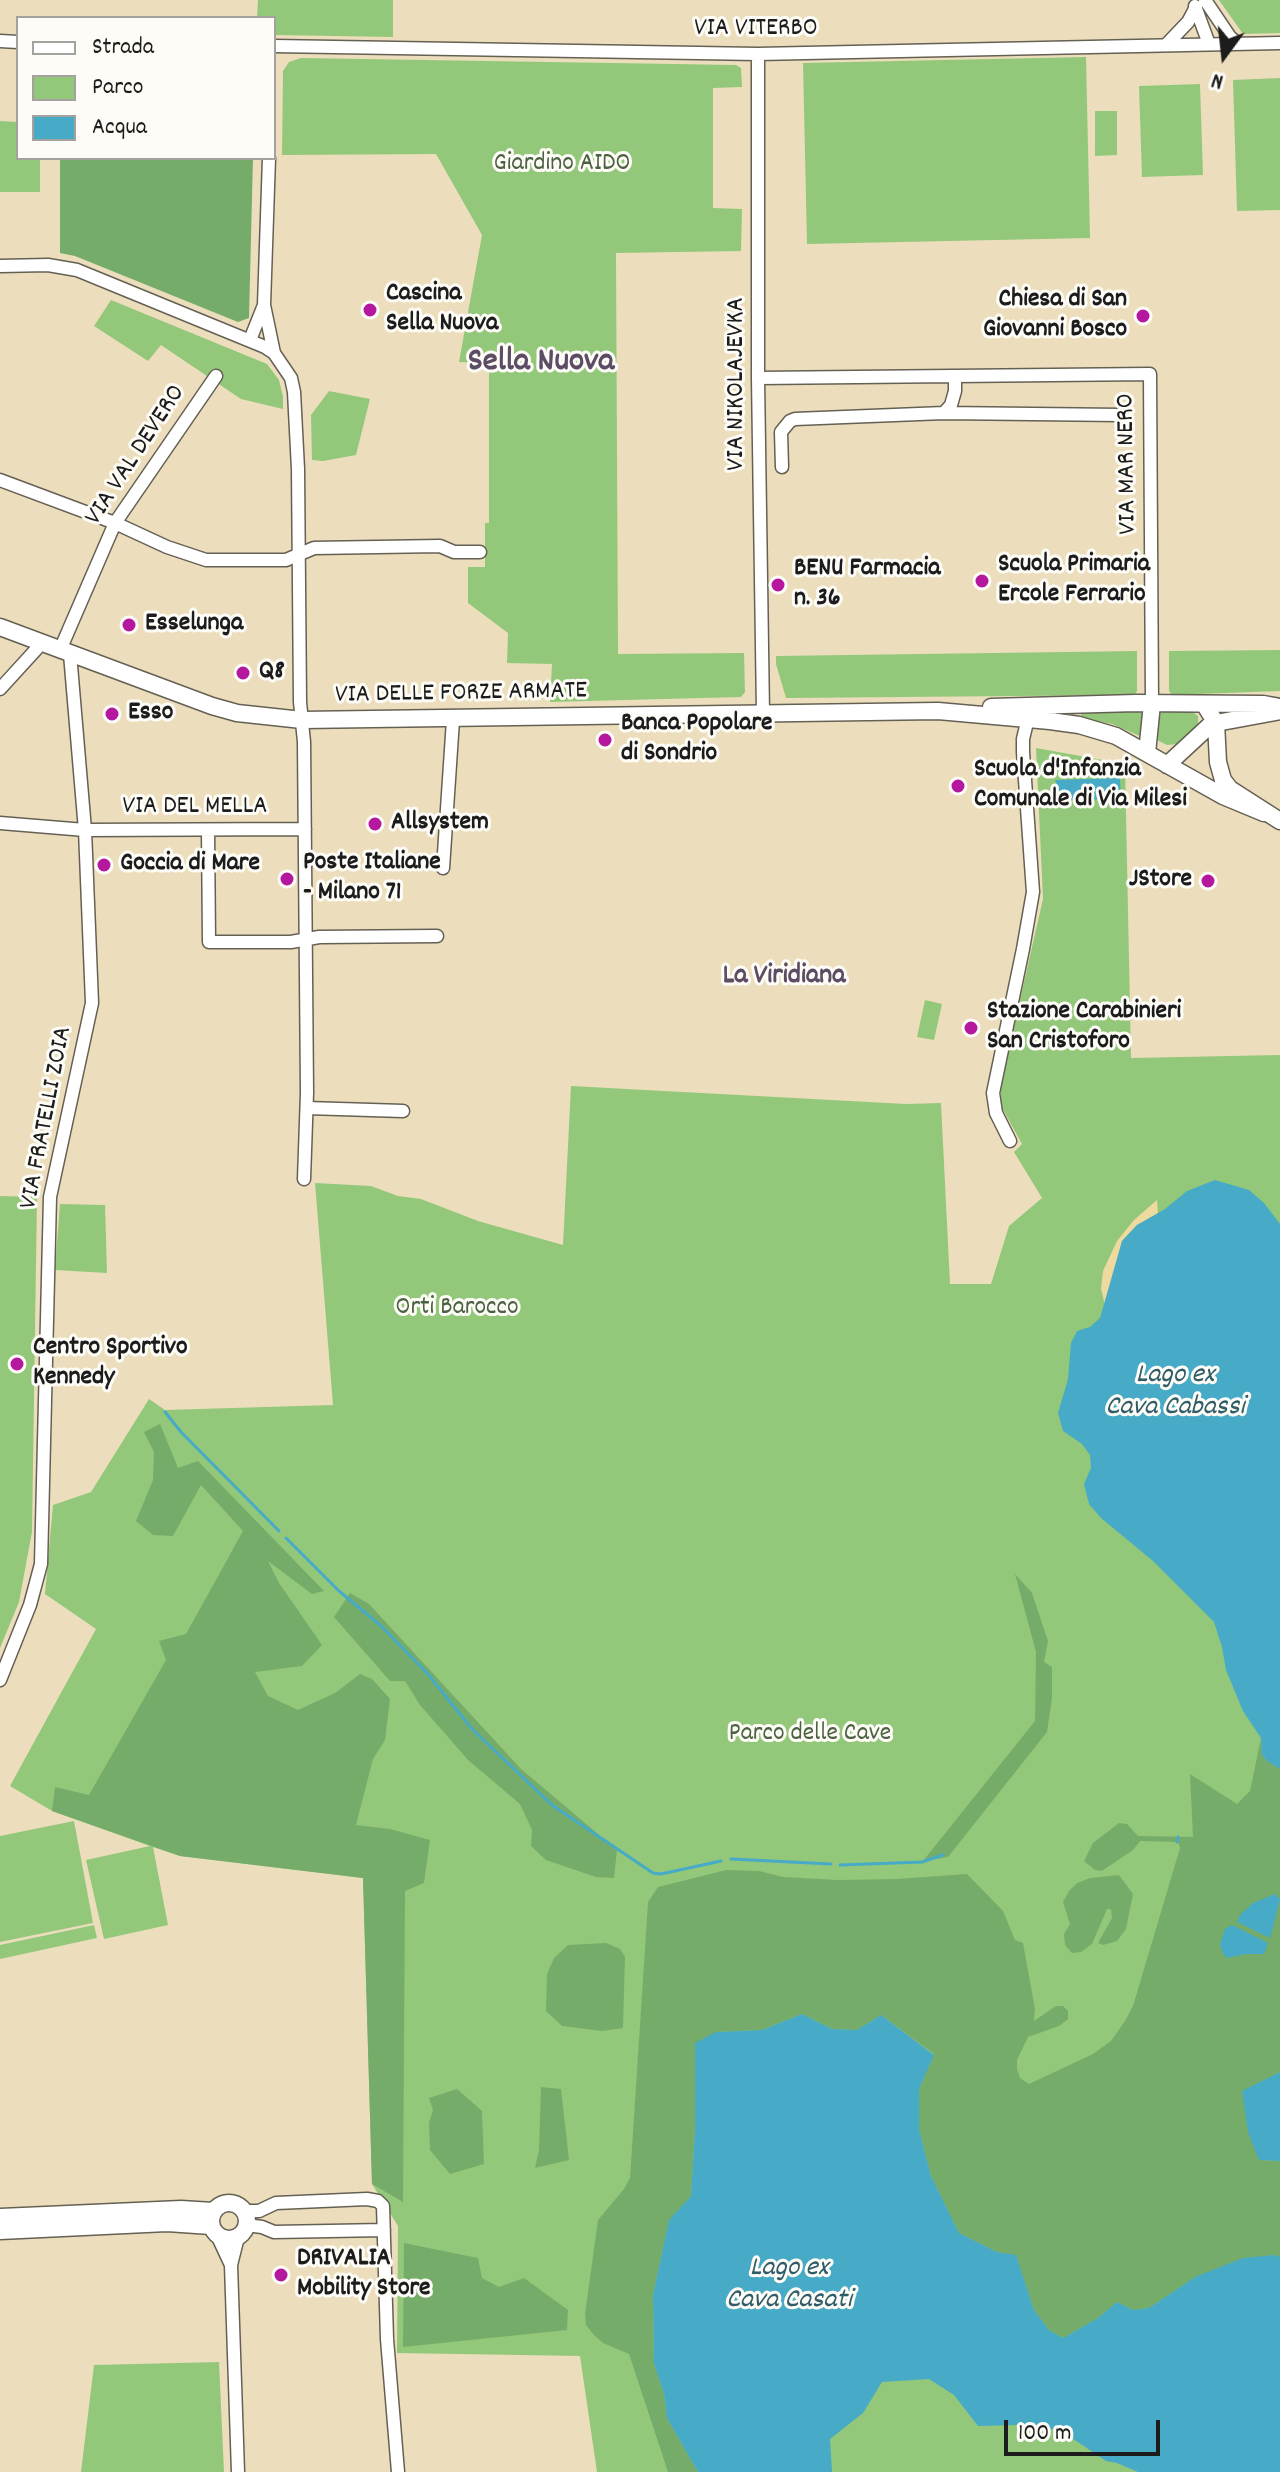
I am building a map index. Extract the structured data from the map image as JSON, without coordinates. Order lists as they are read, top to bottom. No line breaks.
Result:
{"streets":{"street":["VIA VITERBO","VIA NIKOLAJEVKA","VIA VAL DEVERO","VIA MAR NERO","VIA DELLE FORZE ARMATE","VIA DEL MELLA","VIA FRATELLI ZOIA"]},"crossings":[["VIA VITERBO","VIA NIKOLAJEVKA"],["VIA NIKOLAJEVKA","VIA MAR NERO"],["VIA NIKOLAJEVKA","VIA DELLE FORZE ARMATE"],["VIA VAL DEVERO","VIA DELLE FORZE ARMATE"],["VIA VAL DEVERO","VIA FRATELLI ZOIA"],["VIA MAR NERO","VIA DELLE FORZE ARMATE"],["VIA DELLE FORZE ARMATE","VIA FRATELLI ZOIA"],["VIA DEL MELLA","VIA FRATELLI ZOIA"]],"districts":["Sella Nuova","La Viridiana"],"water":["Lago ex Cava Cabassi","Lago ex Cava Casati"],"parks":["Giardino AIDO","Orti Barocco","Parco delle Cave"],"places":["Cascina Sella Nuova","Chiesa di San Giovanni Bosco","Scuola Primaria Ercole Ferrario","BENU Farmacia n. 36","Esselunga","Q8","Esso","Banca Popolare di Sondrio","Scuola d'Infanzia Comunale di Via Milesi","Allsystem","Goccia di Mare","Poste Italiane - Milano 71","JStore","Stazione Carabinieri San Cristoforo","Centro Sportivo Kennedy","DRIVALIA Mobility Store"],"legend":["Strada","Parco","Acqua"],"scale_bar":"100 m","north":"bottom"}
